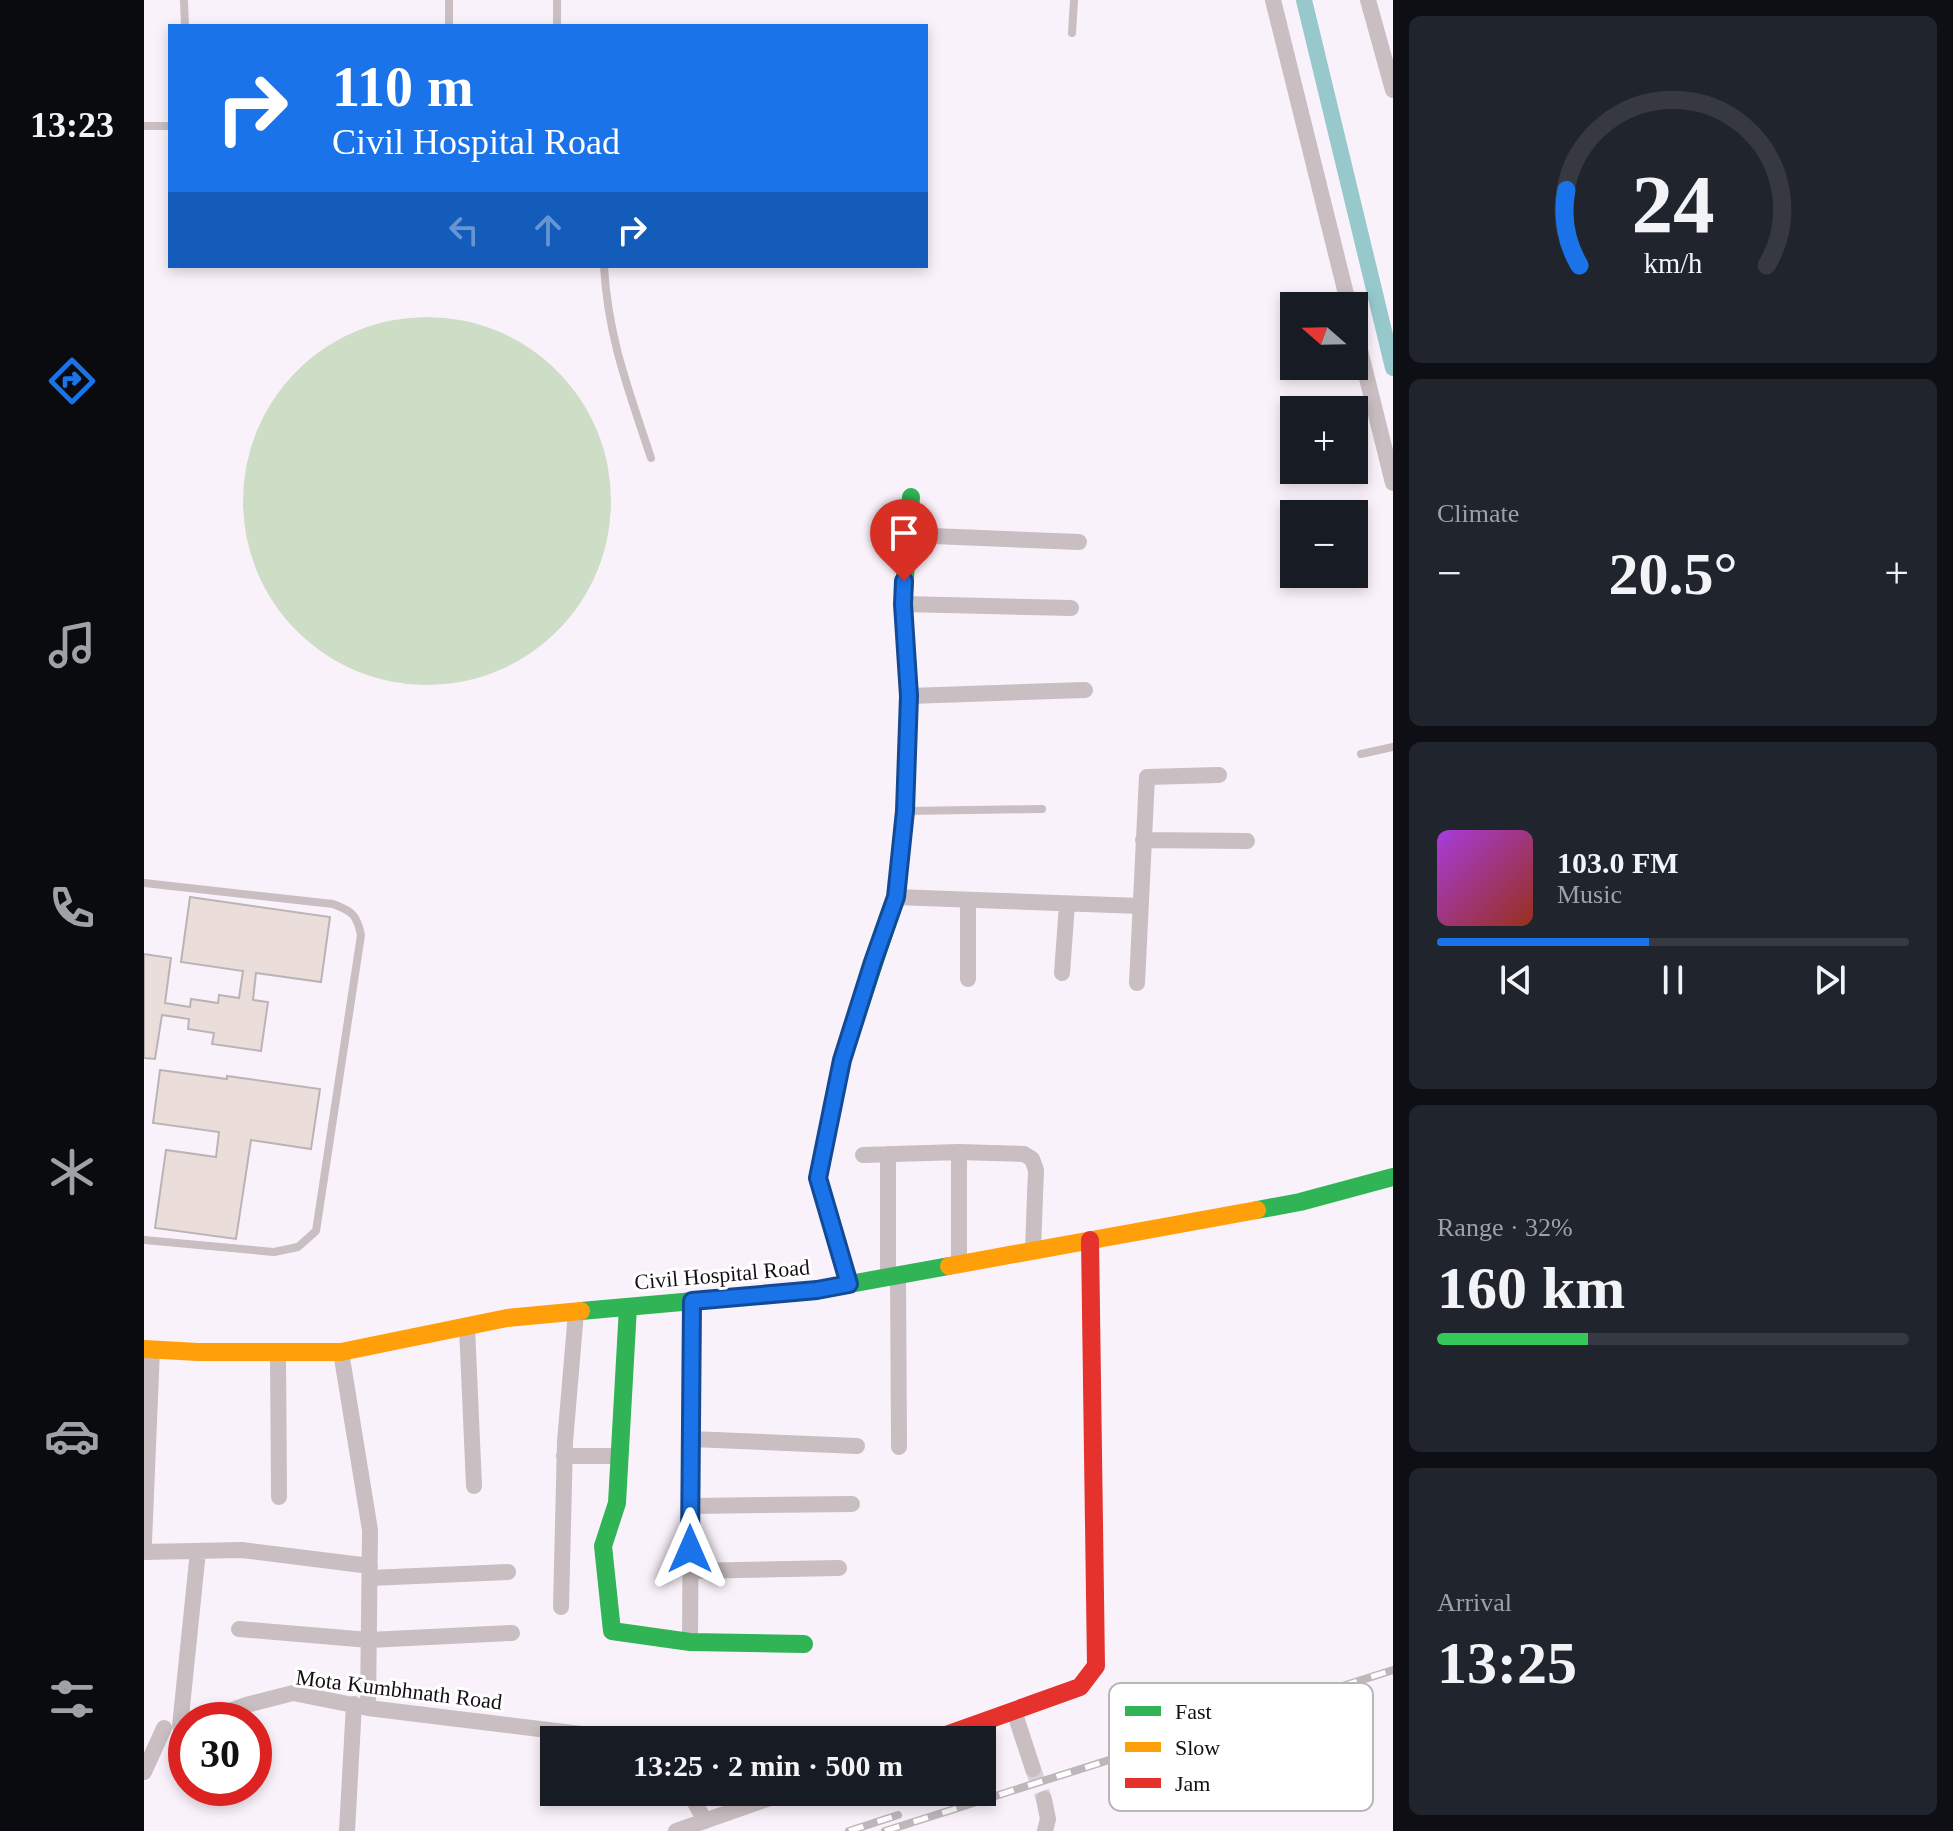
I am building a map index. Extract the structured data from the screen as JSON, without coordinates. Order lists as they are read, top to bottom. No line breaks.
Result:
{"streets":{"street":["Civil Hospital Road","Mota Kumbhnath Road"]},"legend":["Fast","Slow","Jam"],"north":"left","page":{"tabs":"13:23","turn":["110 m","Civil Hospital Road"],"map_buttons":["+","−"],"tile":["Climate",["Range · 32%","160 km"],["Arrival","13:25"]],"heat":["−","20.5°","+"],"song":["103.0 FM","Music"],"limit":"30","trip":"13:25 · 2 min · 500 m","gauge":["24","km/h"]}}
